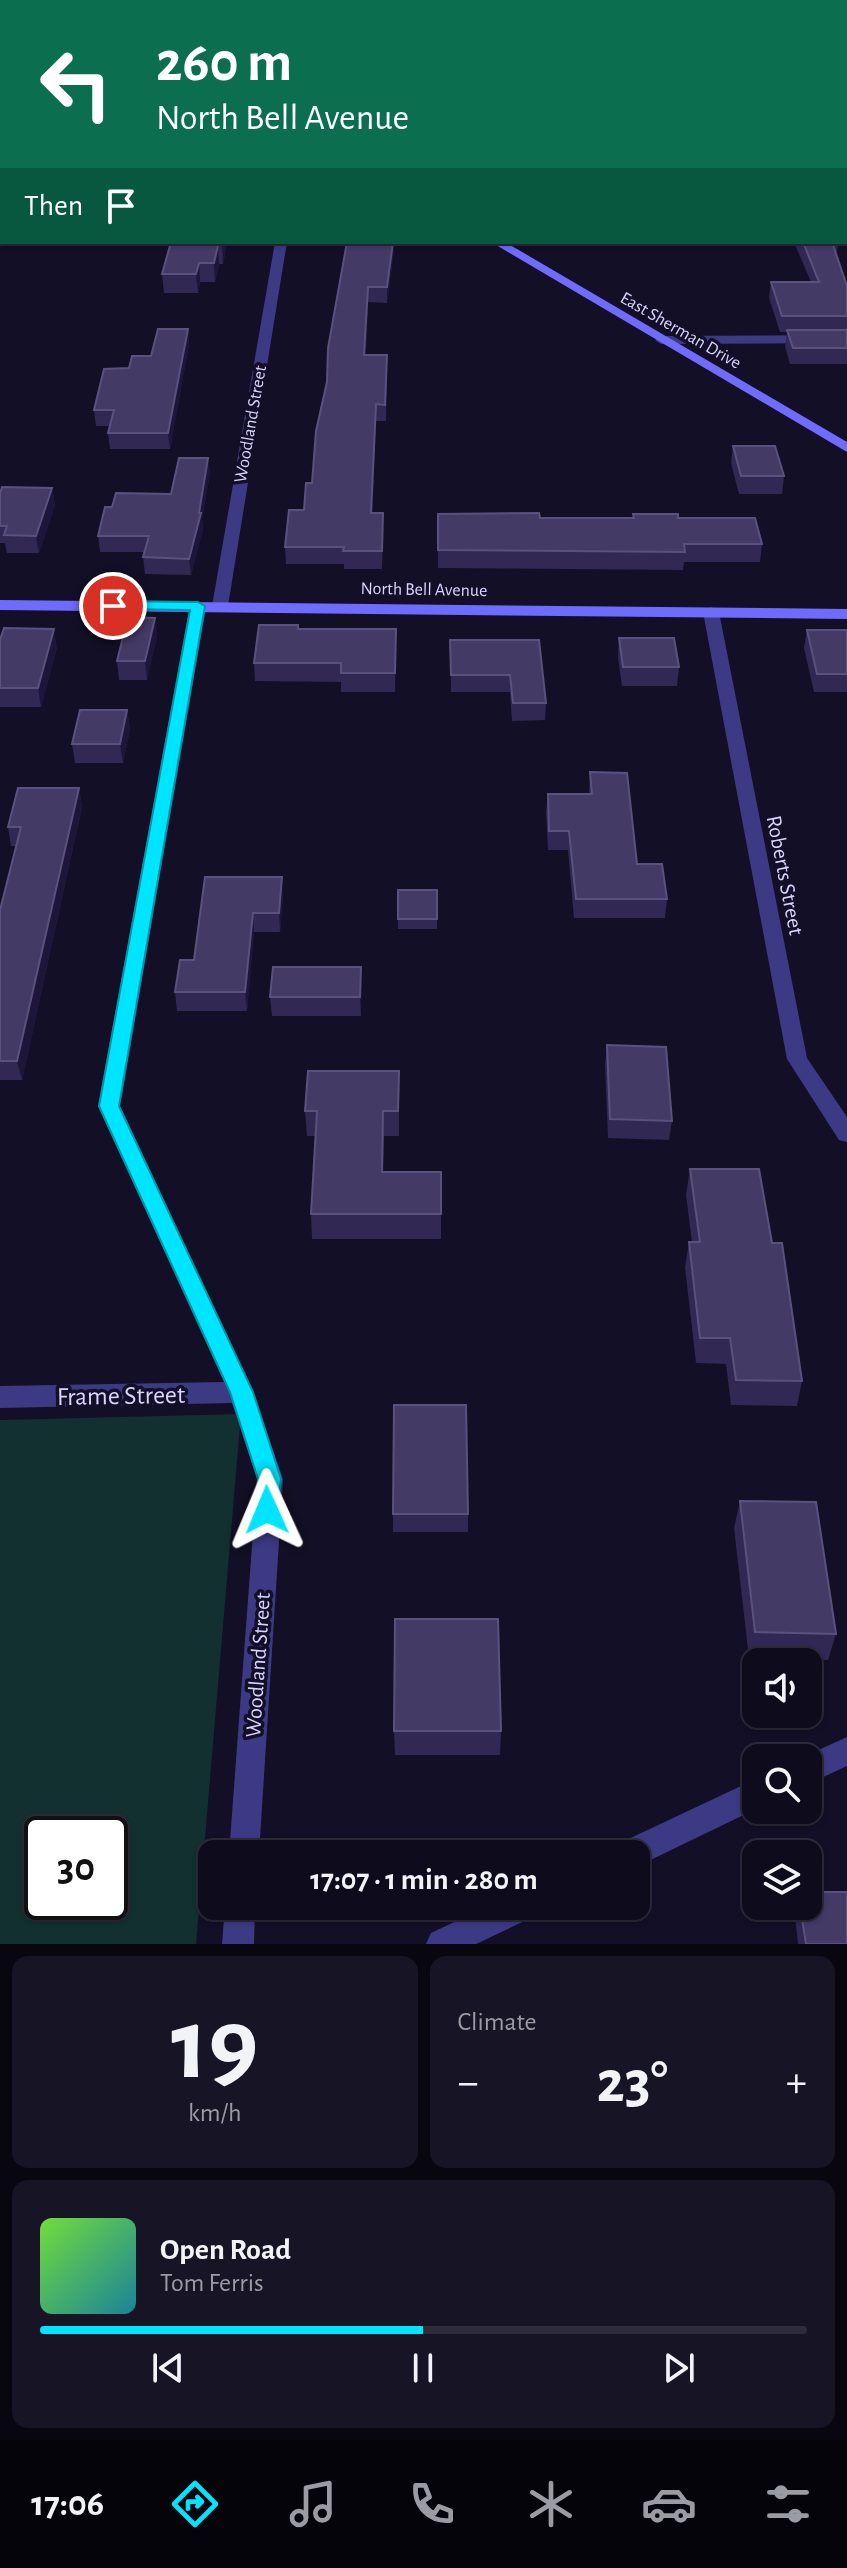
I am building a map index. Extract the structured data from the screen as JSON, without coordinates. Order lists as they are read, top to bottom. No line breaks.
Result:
{"streets":{"main road":["East Sherman Drive","North Bell Avenue"],"street":["Woodland Street","Roberts Street","Frame Street"]},"crossings":[["Woodland Street","North Bell Avenue"],["Woodland Street","Frame Street"],["North Bell Avenue","Roberts Street"]],"page":{"turn":["260 m","North Bell Avenue"],"then":"Then","limit":"30","trip":"17:07 · 1 min · 280 m","tile":[["19","km/h"],"Climate"],"heat":["−","23°","+"],"song":["Open Road","Tom Ferris"],"tabs":"17:06"}}
